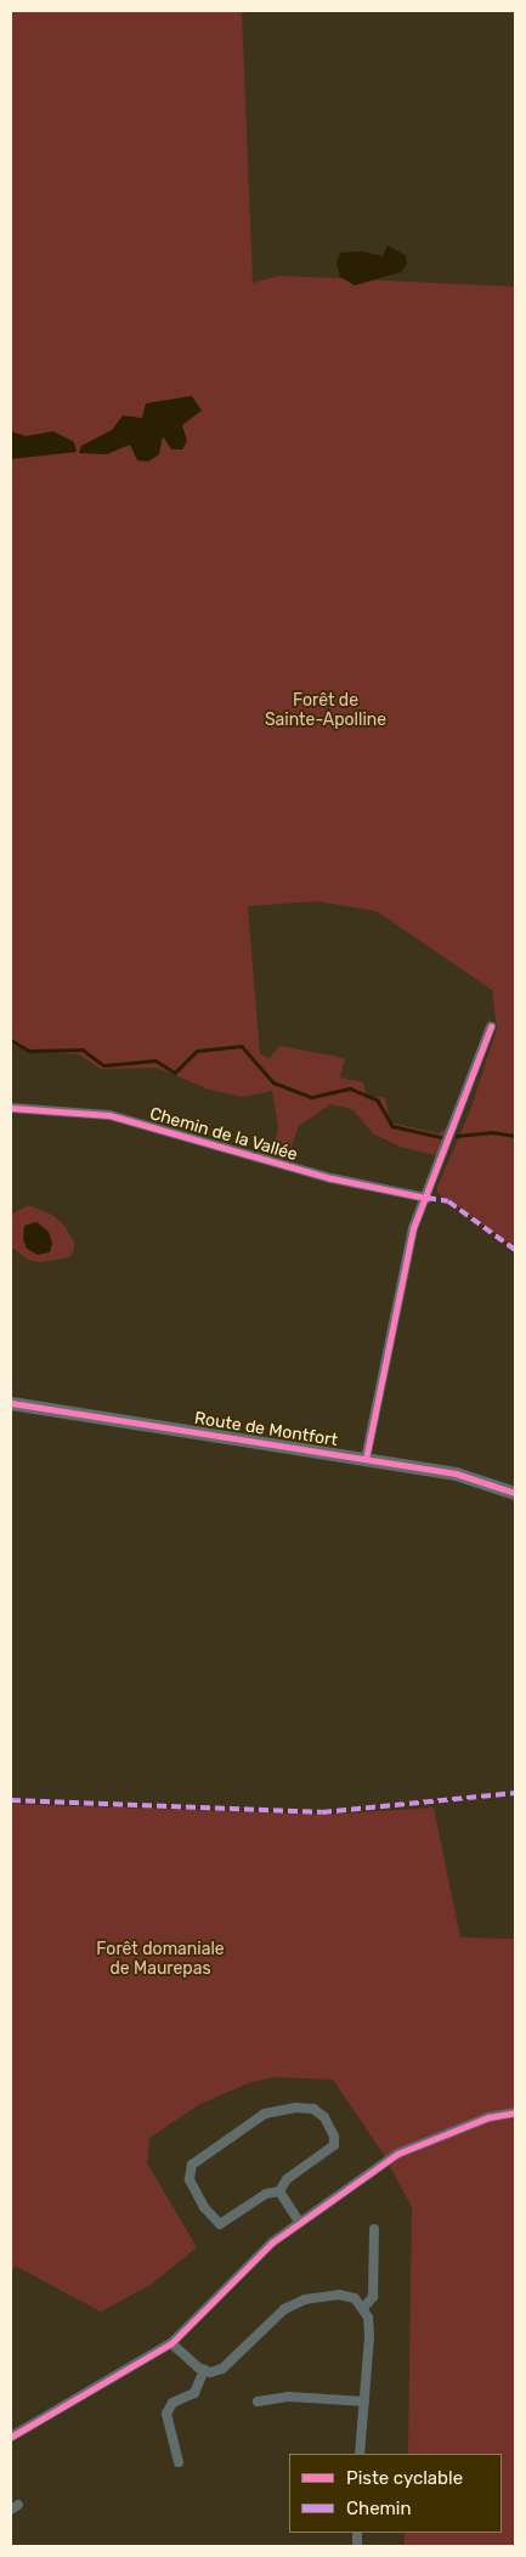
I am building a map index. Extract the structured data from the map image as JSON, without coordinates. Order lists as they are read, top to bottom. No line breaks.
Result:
{"streets":{"street":["Chemin de la Vallée","Route de Montfort"]},"parks":["Forêt de Sainte-Apolline","Forêt domaniale de Maurepas"],"legend":["Piste cyclable","Chemin"]}
